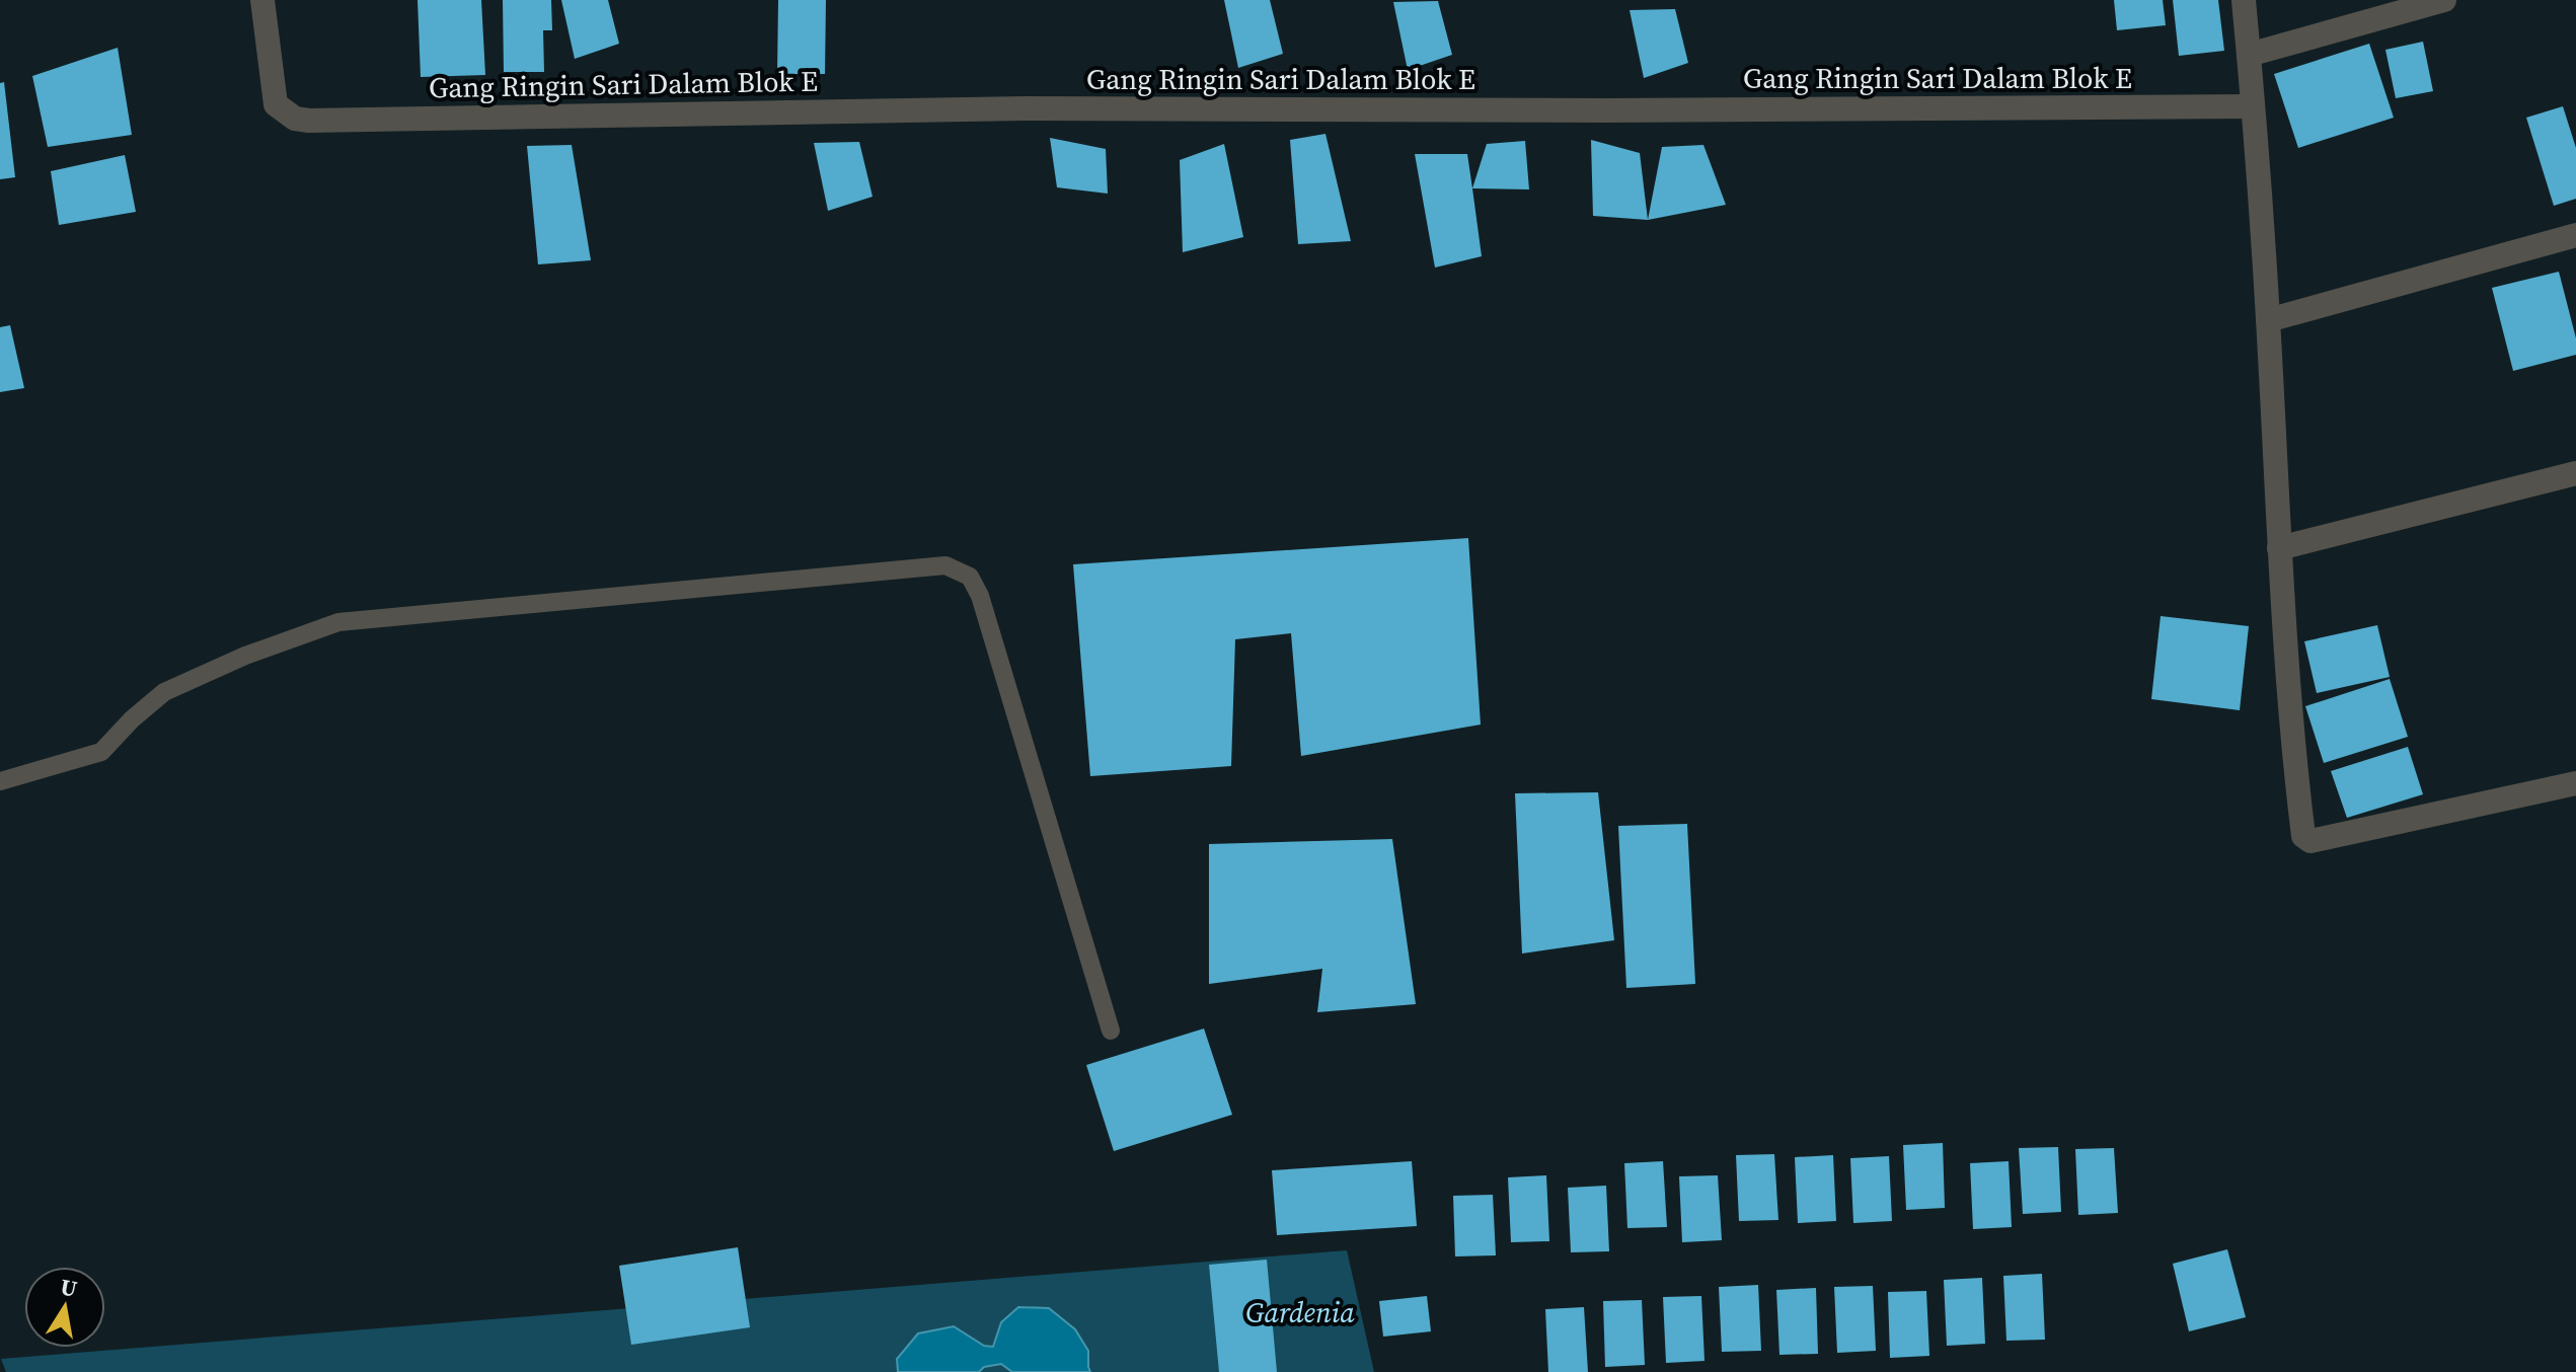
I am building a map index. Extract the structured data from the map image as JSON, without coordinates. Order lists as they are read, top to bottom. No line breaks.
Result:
{"streets":{"street":["Gang Ringin Sari Dalam Blok E"]},"parks":["Gardenia"],"north":"top"}
